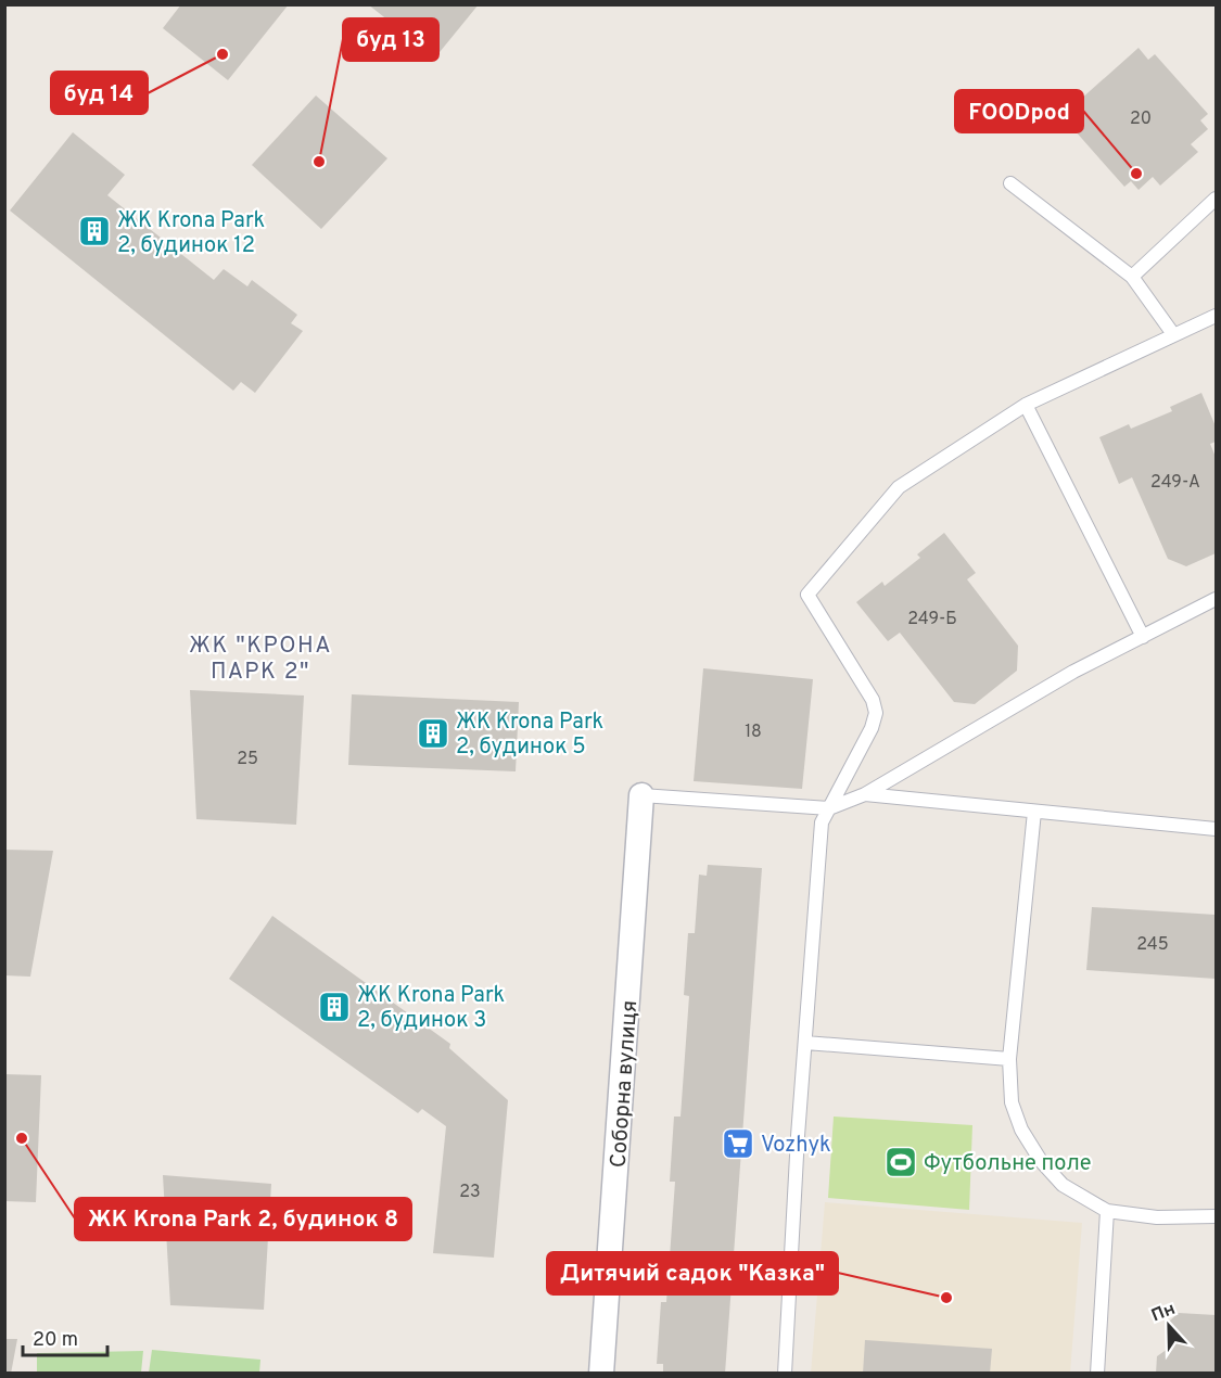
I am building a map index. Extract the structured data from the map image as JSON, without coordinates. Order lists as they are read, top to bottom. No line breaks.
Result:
{"streets":{"street":["Соборна вулиця"]},"districts":["ЖК \"КРОНА ПАРК 2\""],"places":{"other":["буд 14","буд 13","FOODpod","ЖК Krona Park 2, будинок 8","Дитячий садок \"Казка\""],"building":["ЖК Krona Park 2, будинок 12","ЖК Krona Park 2, будинок 5","ЖК Krona Park 2, будинок 3"],"supermarket":["Vozhyk"],"sports":["Футбольне поле"]},"house_numbers":["20","249-А","249-Б","18","25","245","23"],"scale_bar":"20 m","north":"top"}
